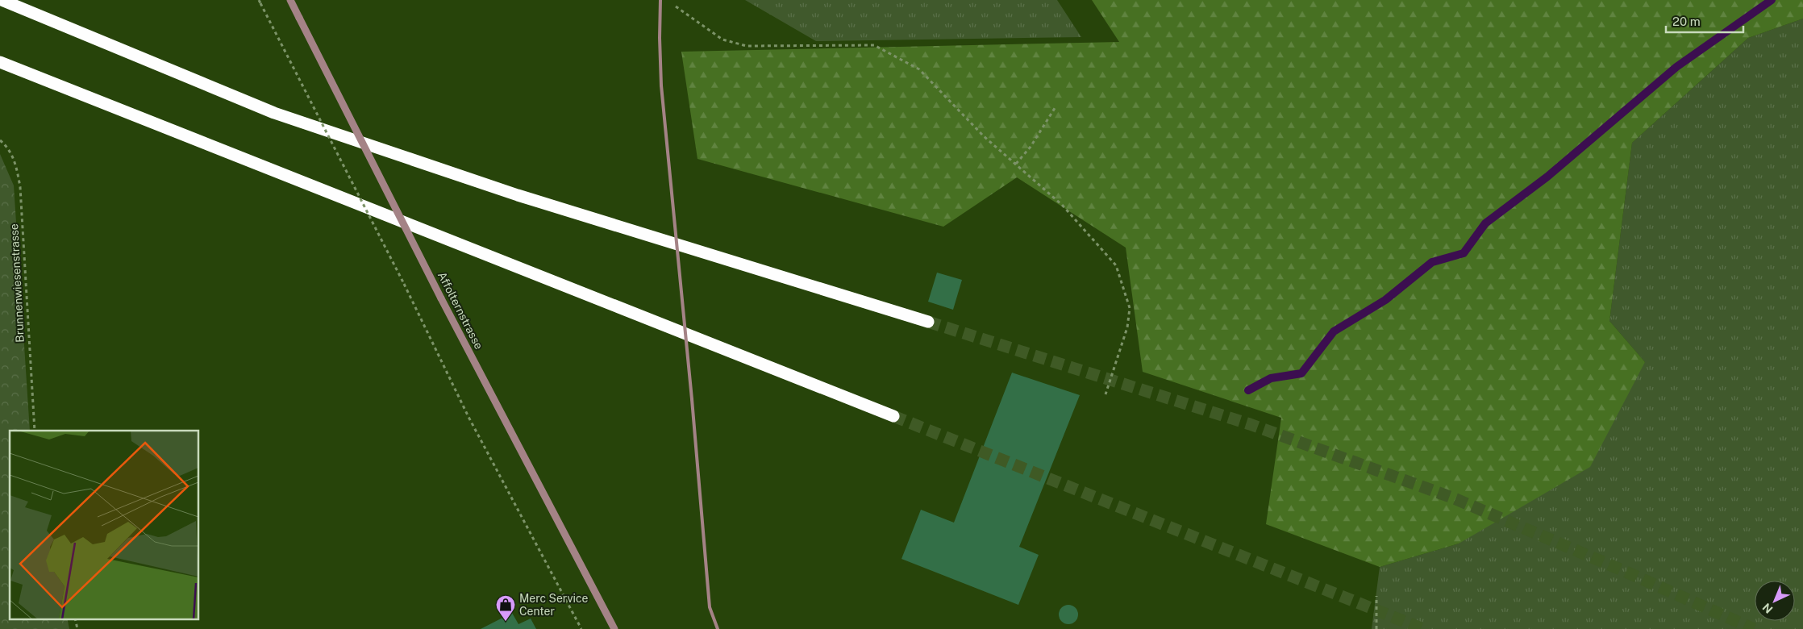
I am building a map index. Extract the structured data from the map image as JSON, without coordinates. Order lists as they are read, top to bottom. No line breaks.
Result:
{"streets":{"street":["Affolternstrasse"],"path":["Brunnenwiesenstrasse"]},"places":{"shop":["Merc Service Center"]},"scale_bar":"20 m","north":"bottom left"}
